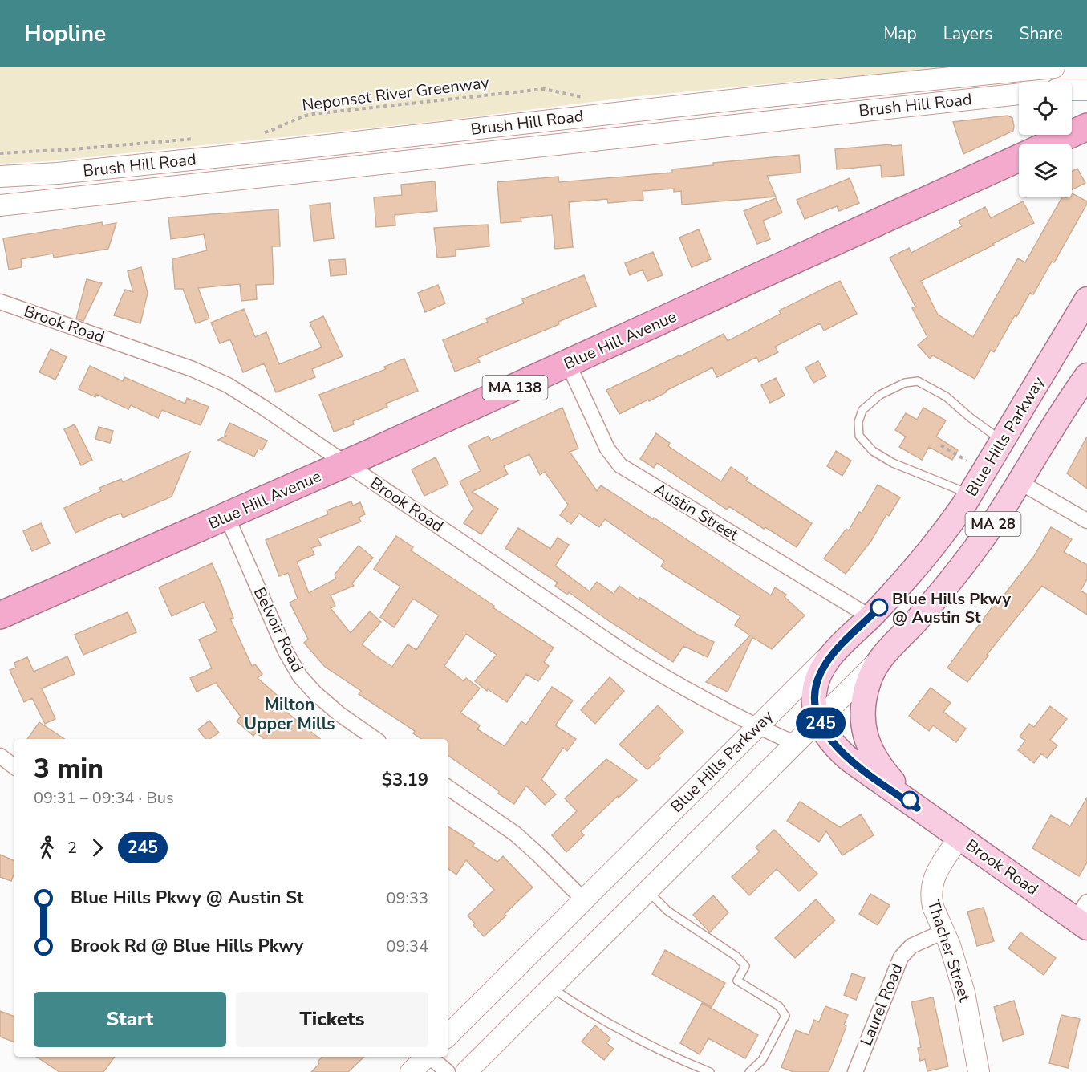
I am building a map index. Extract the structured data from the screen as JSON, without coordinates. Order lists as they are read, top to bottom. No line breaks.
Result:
{"streets":{"highway":["Blue Hill Avenue","MA 138"],"main road":["Brush Hill Road","Brook Road","Blue Hills Parkway","MA 28","Thacher Street"],"street":["Austin Street","Belvoir Road","Laurel Road"],"path":["Neponset River Greenway"]},"crossings":[["Brook Road","Blue Hill Avenue"],["Brook Road","Blue Hills Parkway"],["Brook Road","MA 28"],["Brook Road","Thacher Street"],["Blue Hill Avenue","Austin Street"],["Blue Hill Avenue","Belvoir Road"],["Blue Hills Parkway","Austin Street"],["Thacher Street","Laurel Road"]],"districts":["Milton Upper Mills"],"places":["Blue Hills Pkwy @ Austin St"],"lines":["bus line 245"],"page":{"header":"Hopline","nav":["Map","Layers","Share"],"on_map":"245","heading":["3 min","09:31 – 09:34 · Bus","$3.19"],"legs":["2","245"],"list":[{"name":"Blue Hills Pkwy @ Austin St","value":"09:33"},{"name":"Brook Rd @ Blue Hills Pkwy","value":"09:34"}],"buttons":["Start","Tickets"]}}
